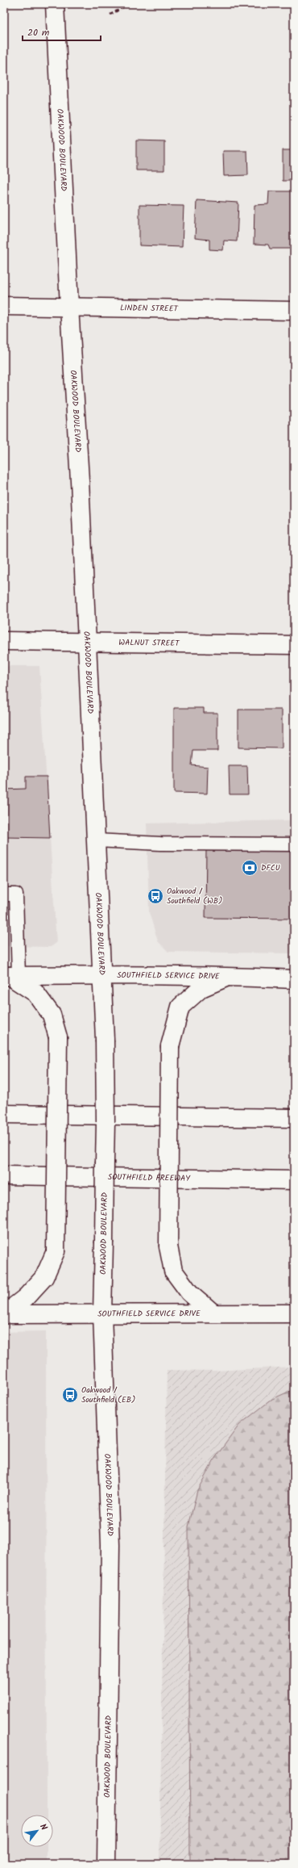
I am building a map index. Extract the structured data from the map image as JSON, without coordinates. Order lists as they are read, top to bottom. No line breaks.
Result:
{"streets":{"main road":["OAKWOOD BOULEVARD","LINDEN STREET","WALNUT STREET","SOUTHFIELD SERVICE DRIVE","SOUTHFIELD FREEWAY"]},"crossings":[["OAKWOOD BOULEVARD","LINDEN STREET"],["OAKWOOD BOULEVARD","WALNUT STREET"],["OAKWOOD BOULEVARD","SOUTHFIELD SERVICE DRIVE"]],"places":{"bank":["DFCU"],"bus stop":["Oakwood / Southfield (WB)","Oakwood / Southfield (EB)"]},"scale_bar":"20 m","north":"top right"}
